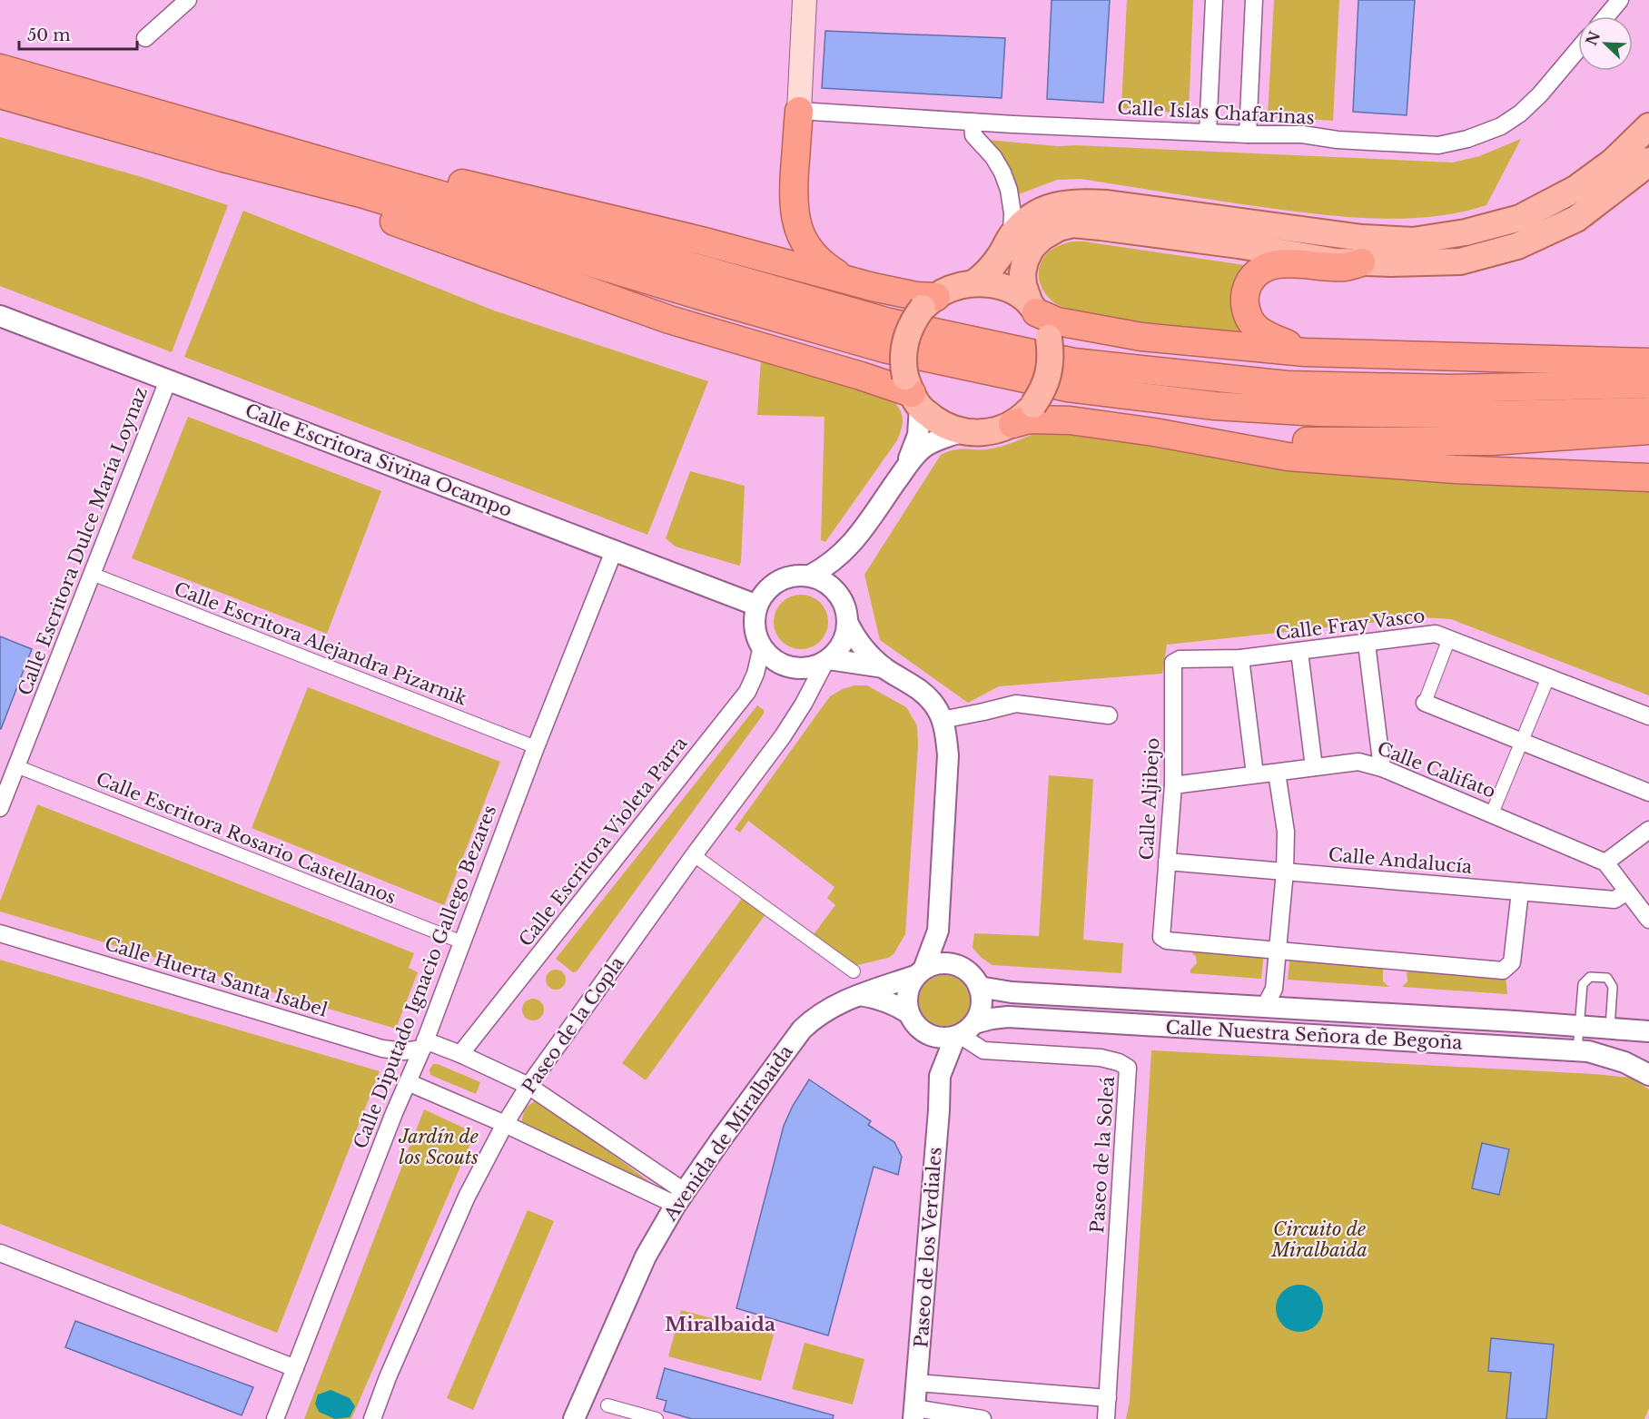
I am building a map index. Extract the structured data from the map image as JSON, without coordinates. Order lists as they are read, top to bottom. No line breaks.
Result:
{"streets":{"street":["Calle Islas Chafarinas","Calle Escritora Sivina Ocampo","Calle Escritora Dulce María Loynaz","Calle Fray Vasco","Calle Escritora Alejandra Pizarnik","Calle Califato","Calle Aljibejo","Calle Escritora Rosario Castellanos","Calle Escritora Violeta Parra","Calle Andalucía","Calle Huerta Santa Isabel","Calle Diputado Ignacio Gallego Bezares","Paseo de la Copla","Calle Nuestra Señora de Begoña","Avenida de Miralbaida","Paseo de la Soleá","Paseo de los Verdiales"]},"crossings":[["Calle Escritora Sivina Ocampo","Calle Escritora Dulce María Loynaz"],["Calle Escritora Sivina Ocampo","Calle Escritora Violeta Parra"],["Calle Escritora Sivina Ocampo","Calle Diputado Ignacio Gallego Bezares"],["Calle Escritora Sivina Ocampo","Paseo de la Copla"],["Calle Escritora Dulce María Loynaz","Calle Escritora Alejandra Pizarnik"],["Calle Escritora Dulce María Loynaz","Calle Escritora Rosario Castellanos"],["Calle Fray Vasco","Calle Aljibejo"],["Calle Escritora Alejandra Pizarnik","Calle Diputado Ignacio Gallego Bezares"],["Calle Califato","Calle Aljibejo"],["Calle Califato","Calle Andalucía"],["Calle Aljibejo","Calle Andalucía"],["Calle Escritora Rosario Castellanos","Calle Diputado Ignacio Gallego Bezares"],["Calle Escritora Violeta Parra","Calle Huerta Santa Isabel"],["Calle Escritora Violeta Parra","Paseo de la Copla"],["Calle Huerta Santa Isabel","Calle Diputado Ignacio Gallego Bezares"],["Calle Huerta Santa Isabel","Paseo de la Copla"],["Calle Huerta Santa Isabel","Avenida de Miralbaida"],["Calle Nuestra Señora de Begoña","Avenida de Miralbaida"],["Calle Nuestra Señora de Begoña","Paseo de la Soleá"],["Calle Nuestra Señora de Begoña","Paseo de los Verdiales"],["Avenida de Miralbaida","Paseo de la Soleá"],["Avenida de Miralbaida","Paseo de los Verdiales"],["Paseo de la Soleá","Paseo de los Verdiales"]],"districts":["Miralbaida"],"parks":["Jardín de los Scouts","Circuito de Miralbaida"],"scale_bar":"50 m","north":"top left"}
